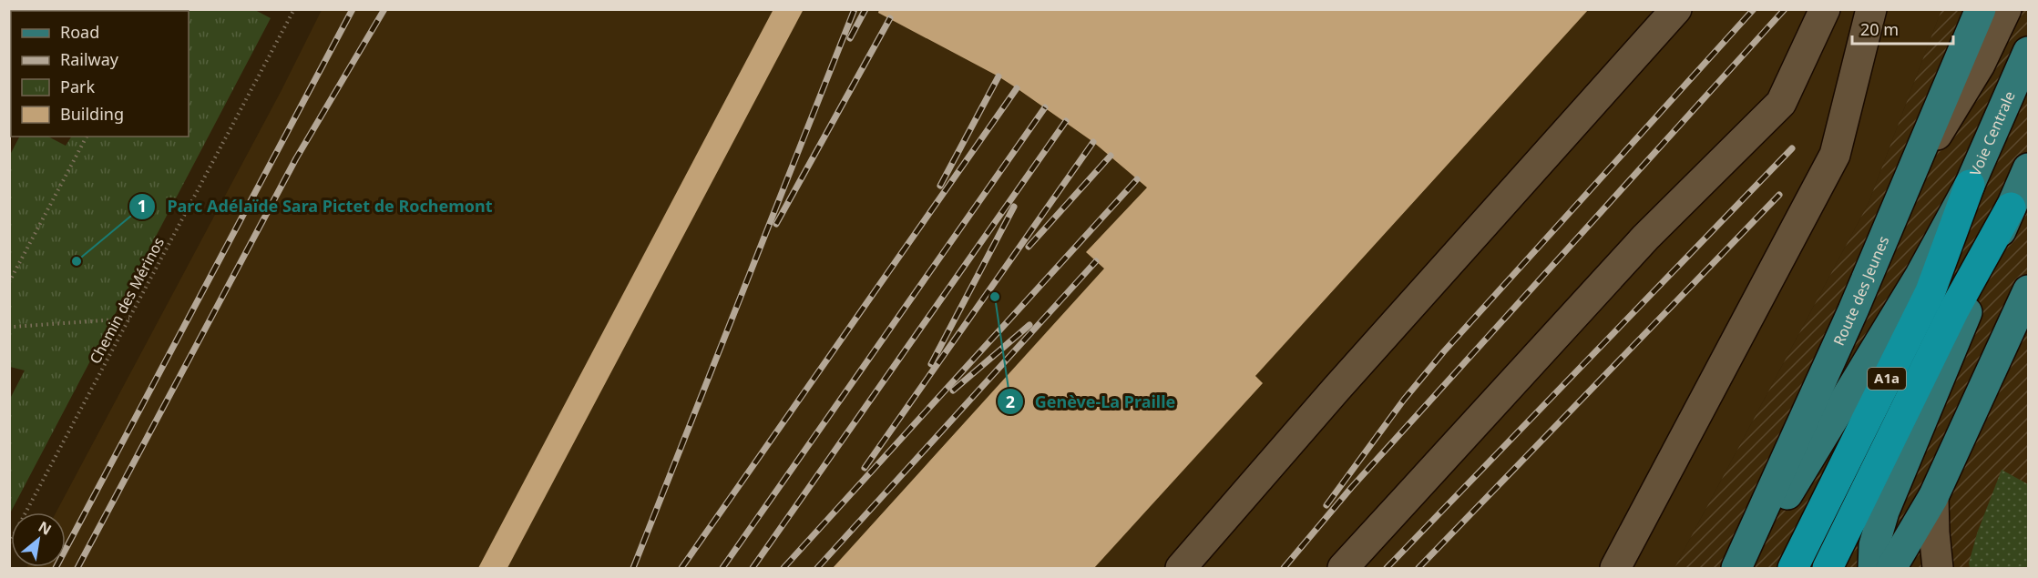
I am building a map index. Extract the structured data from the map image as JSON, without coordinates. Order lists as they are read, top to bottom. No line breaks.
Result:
{"streets":{"highway":["A1a"],"main road":["Voie Centrale","Route des Jeunes"],"path":["Chemin des Mérinos"]},"crossings":[["Voie Centrale","A1a"]],"places":["Parc Adélaïde Sara Pictet de Rochemont","Genève-La Praille"],"legend":["Road","Railway","Park","Building"],"scale_bar":"20 m","north":"top right"}
